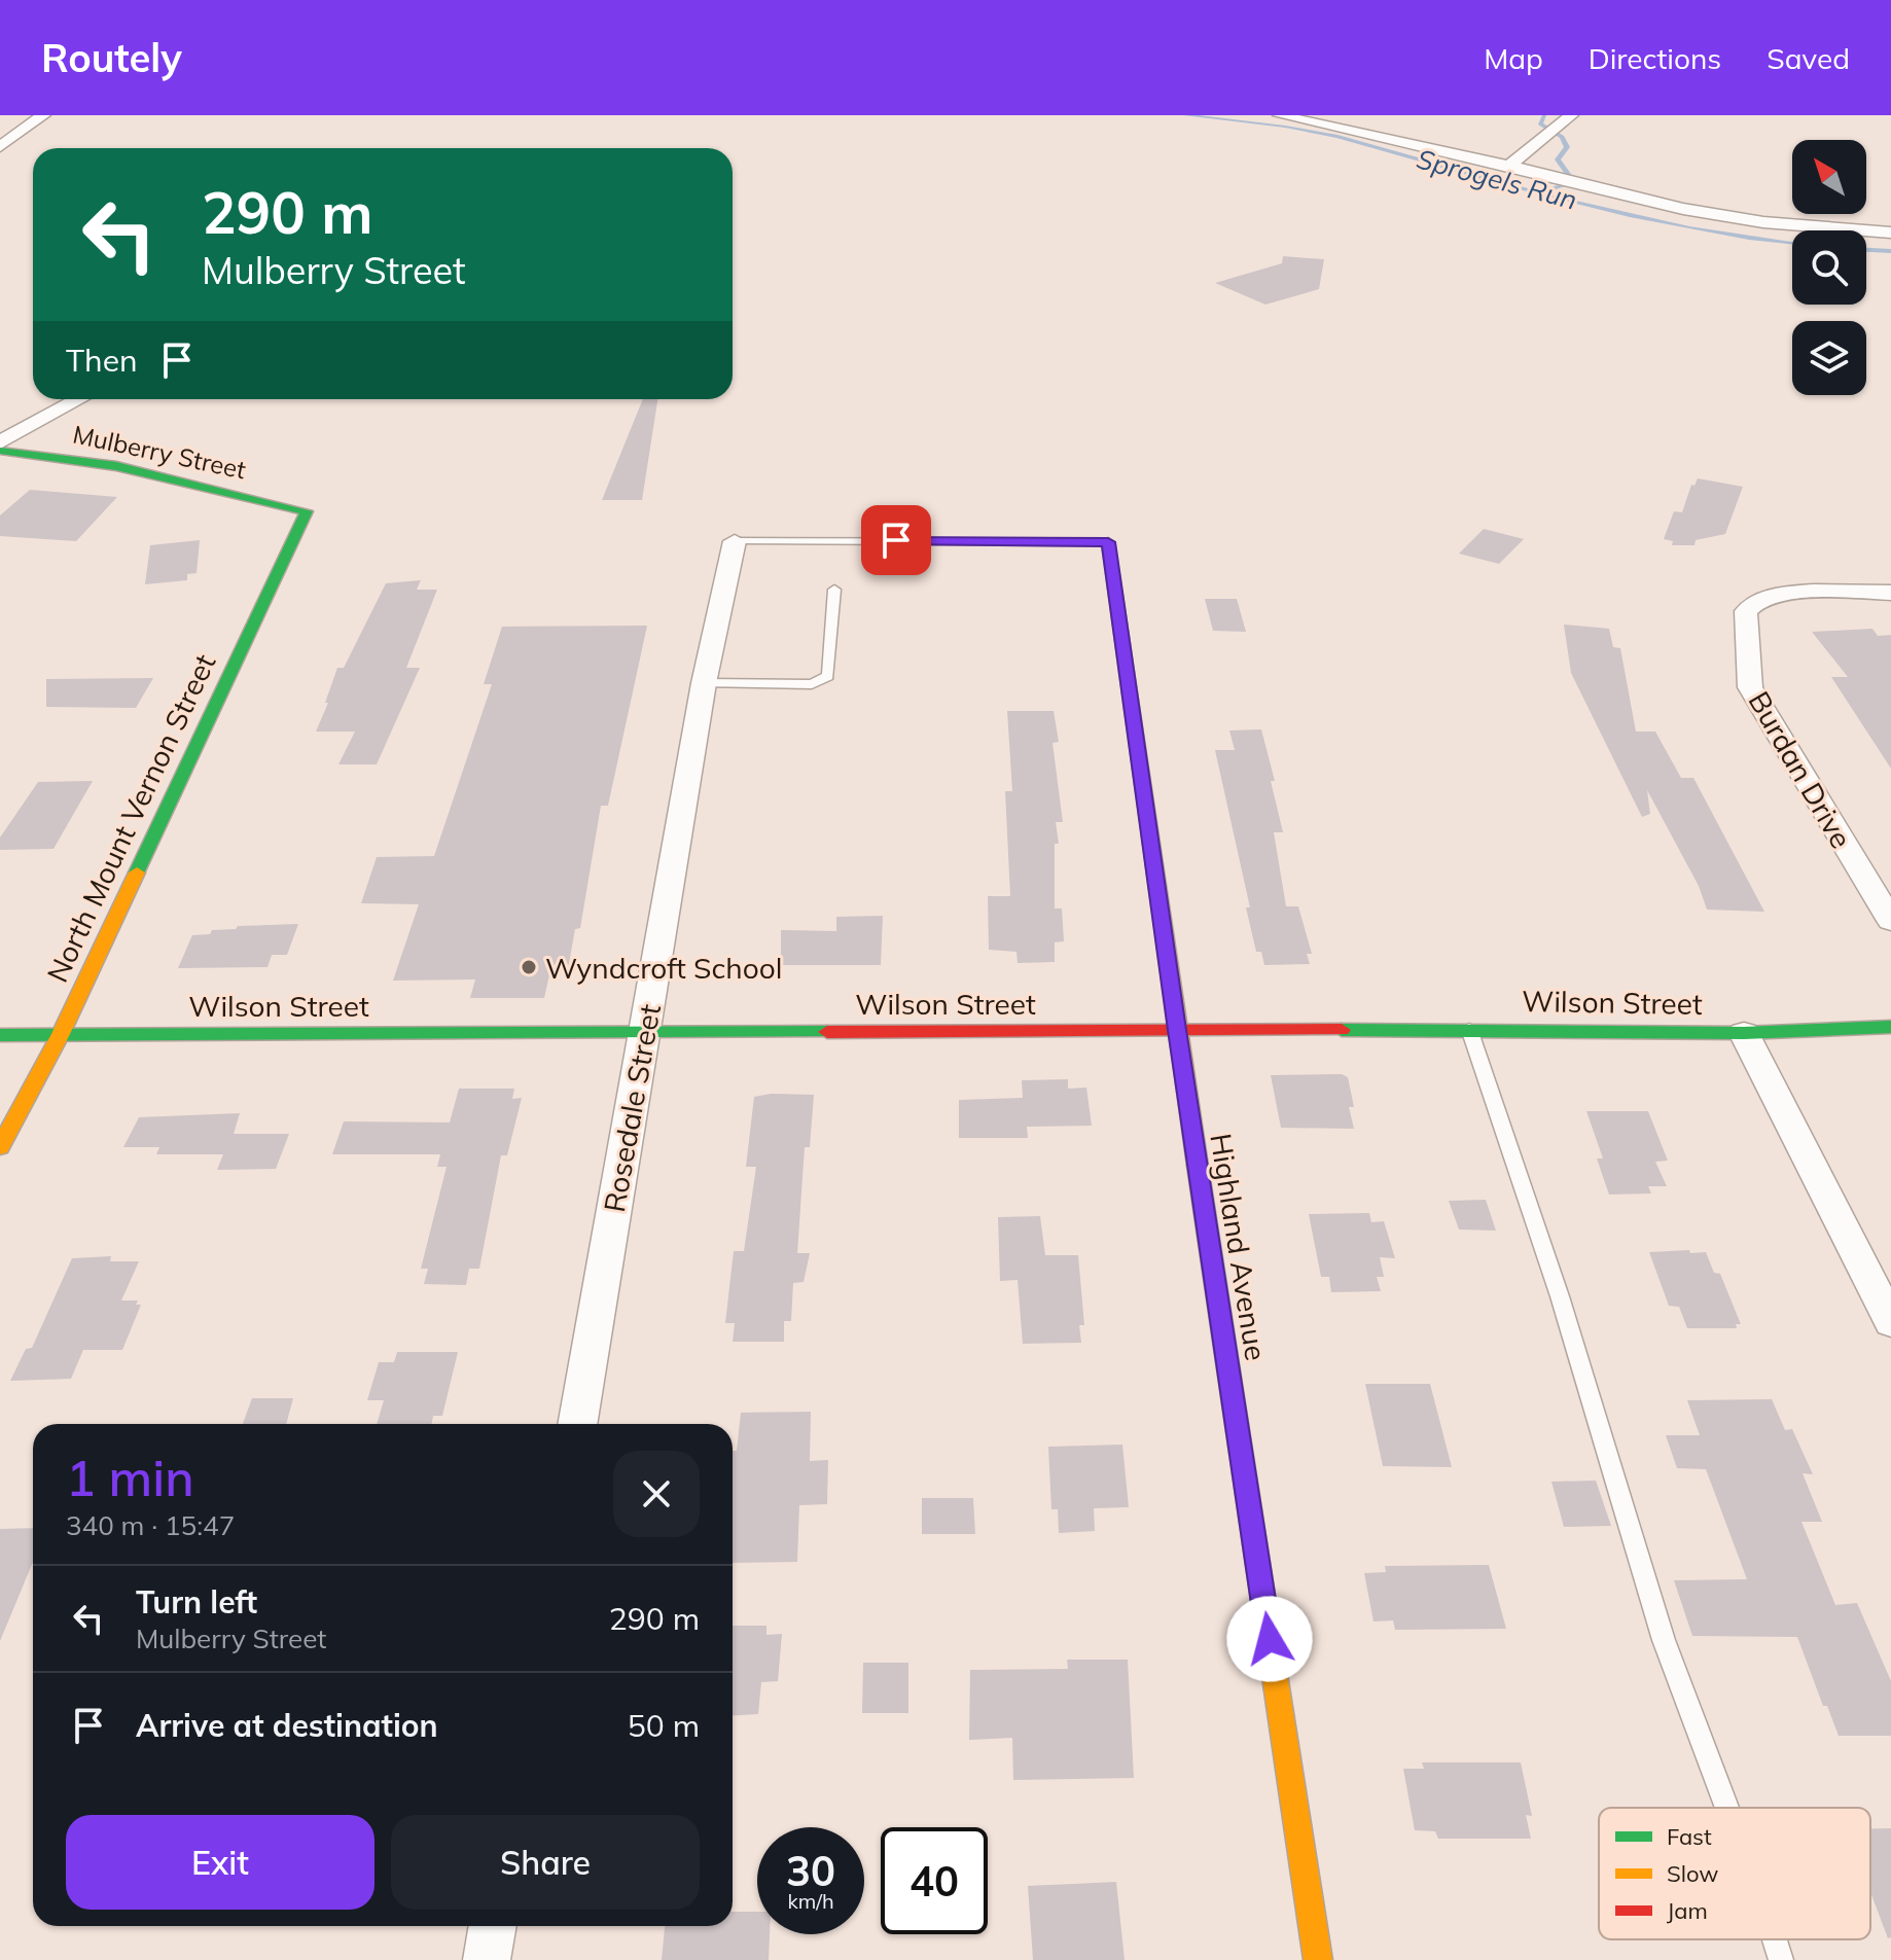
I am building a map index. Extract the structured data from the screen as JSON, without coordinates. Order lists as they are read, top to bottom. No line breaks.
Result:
{"streets":{"street":["Mulberry Street","Burdan Drive","North Mount Vernon Street","Wilson Street","Rosedale Street","Highland Avenue"]},"crossings":[["Mulberry Street","North Mount Vernon Street"],["North Mount Vernon Street","Wilson Street"],["Wilson Street","Rosedale Street"],["Wilson Street","Highland Avenue"]],"water":["Sprogels Run"],"places":["Wyndcroft School"],"legend":["Fast","Slow","Jam"],"north":"top left","page":{"header":"Routely","nav":["Map","Directions","Saved"],"turn":["290 m","Mulberry Street"],"then":"Then","heading":["1 min","340 m · 15:47"],"list":[{"name":"Turn left","note":"Mulberry Street","value":"290 m"},{"name":"Arrive at destination","value":"50 m"}],"buttons":["Exit","Share"],"speed":"30 km/h","limit":"40"}}
